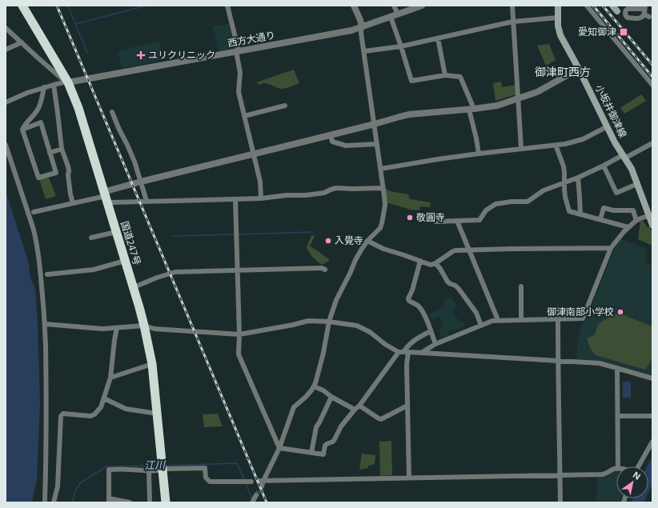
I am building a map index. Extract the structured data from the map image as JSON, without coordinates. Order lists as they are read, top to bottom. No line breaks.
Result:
{"streets":{"highway":["国道247号"],"main road":["小坂井御津線"],"street":["西方大通り"]},"crossings":[["西方大通り","国道247号"]],"districts":["御津町西方"],"water":["江川"],"places":{"transit":["愛知御津"],"health":["ユリクリニック"],"other":["敬圓寺","入覺寺","御津南部小学校"]},"north":"top right"}
